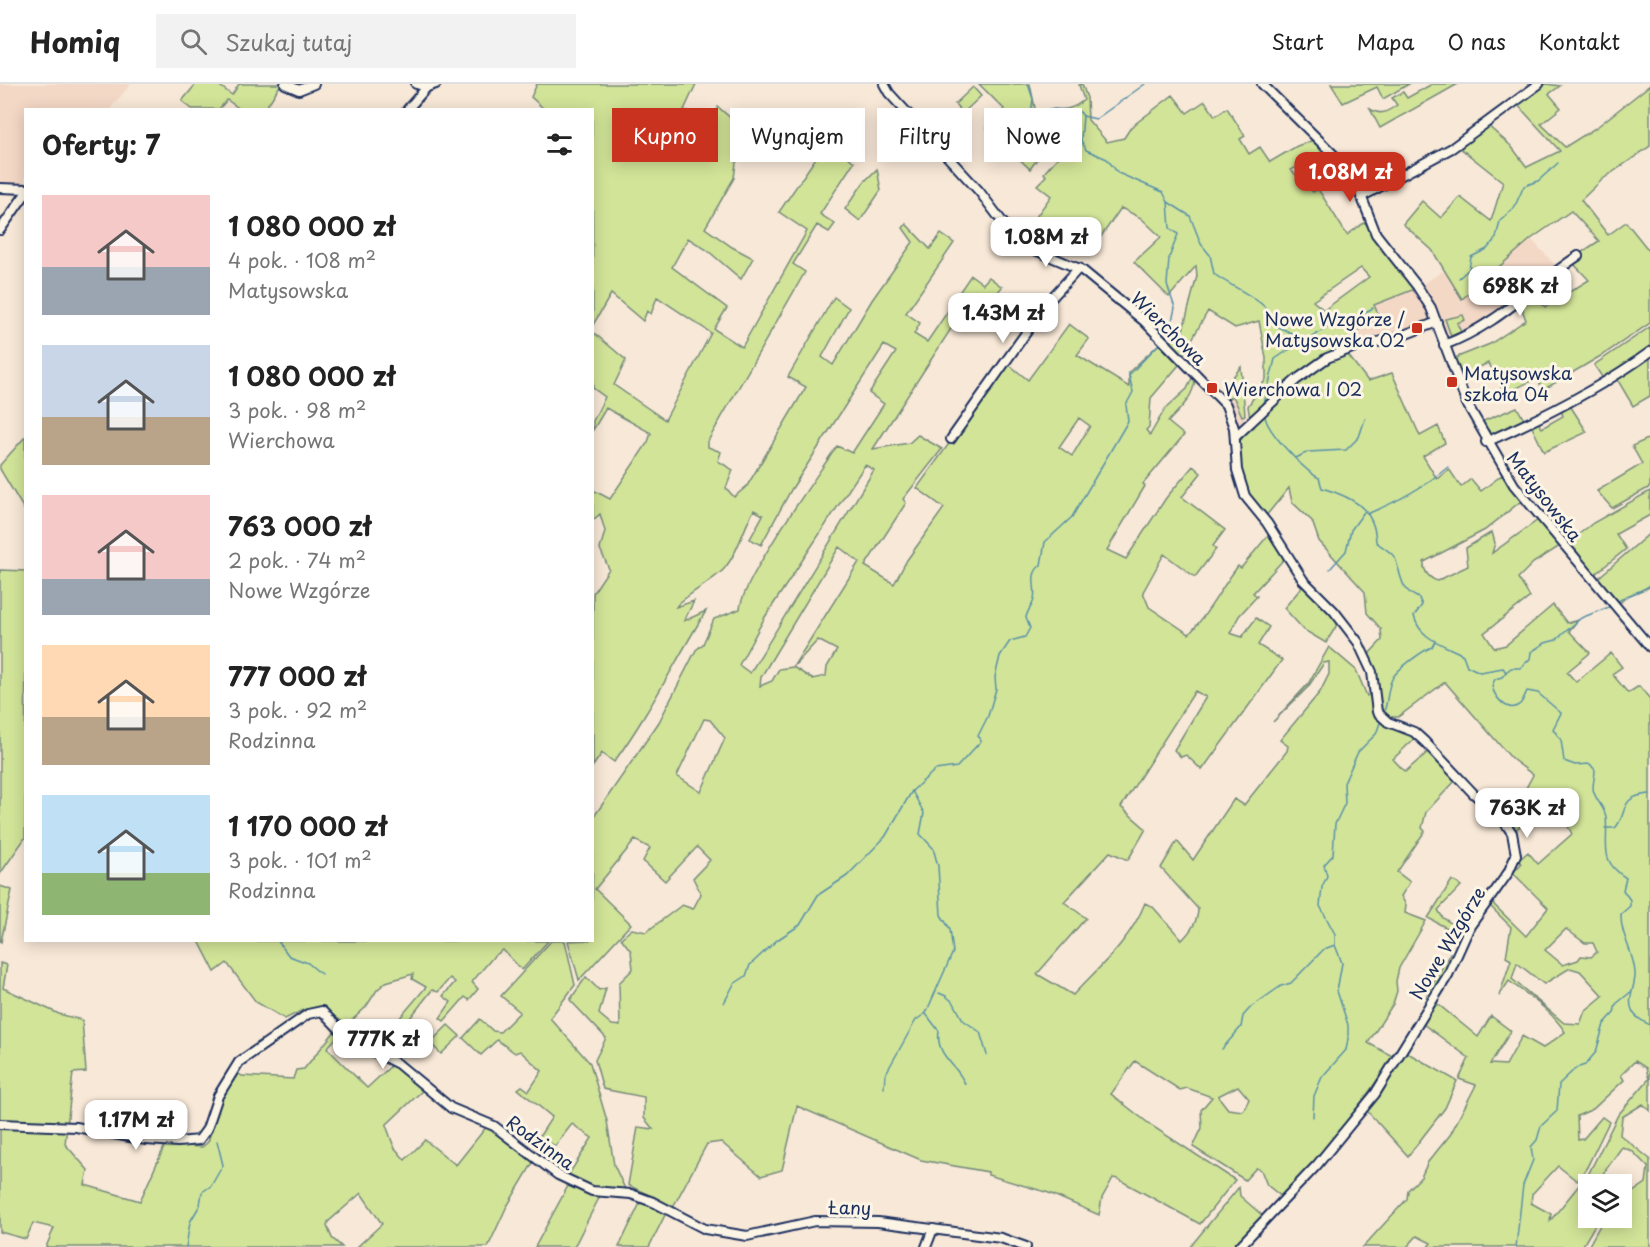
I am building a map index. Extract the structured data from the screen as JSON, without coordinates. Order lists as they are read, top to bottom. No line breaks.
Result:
{"streets":{"street":["Wierchowa","Matysowska","Nowe Wzgórze","Rodzinna","Łany"]},"crossings":[["Wierchowa","Nowe Wzgórze"],["Rodzinna","Łany"]],"places":{"transit":["Nowe Wzgórze / Matysowska 02","Matysowska szkoła 04","Wierchowa I 02"]},"page":{"header":"Homiq","search":"Szukaj tutaj","nav":["Start","Mapa","O nas","Kontakt"],"chip":["Kupno","Wynajem","Filtry","Nowe"],"heading":"Oferty: 7","price":["1.08M zł","1.08M zł","698K zł","1.43M zł","763K zł","777K zł","1.17M zł"],"list":[{"name":"1 080 000 zł","note":"4 pok. · 108 m² · Matysowska"},{"name":"1 080 000 zł","note":"3 pok. · 98 m² · Wierchowa"},{"name":"763 000 zł","note":"2 pok. · 74 m² · Nowe Wzgórze"},{"name":"777 000 zł","note":"3 pok. · 92 m² · Rodzinna"},{"name":"1 170 000 zł","note":"3 pok. · 101 m² · Rodzinna"}]}}
